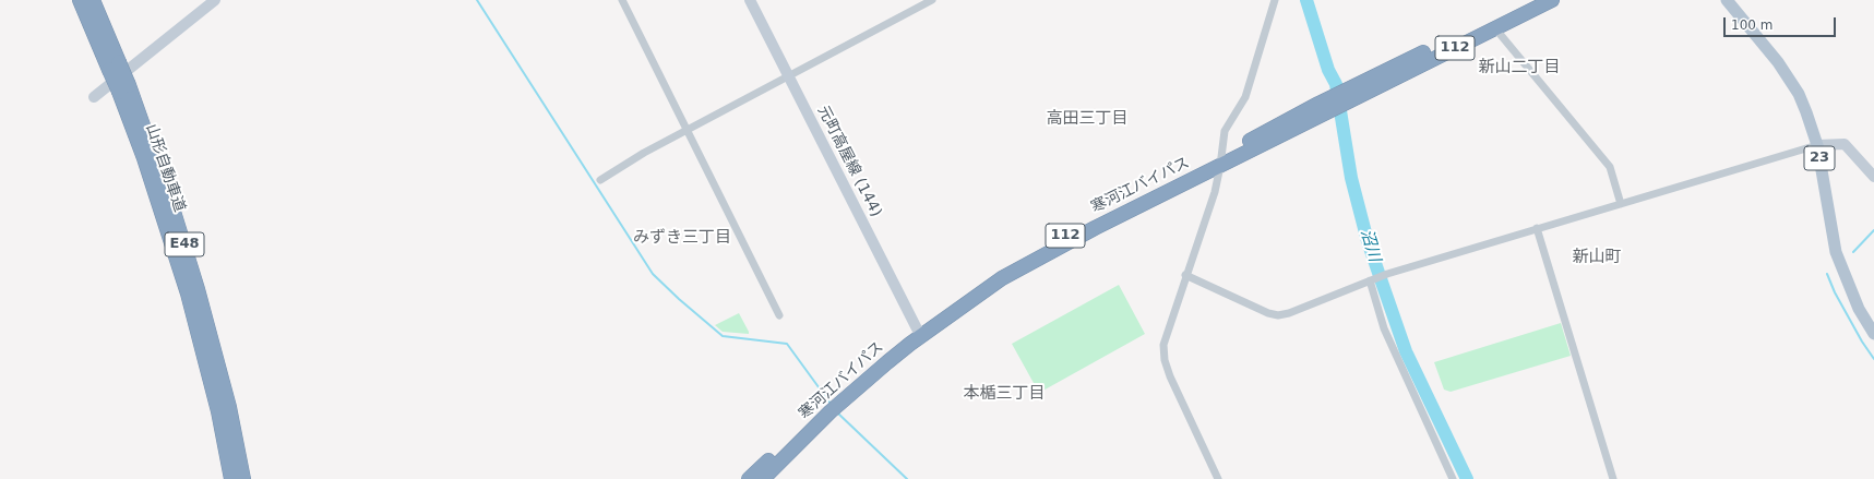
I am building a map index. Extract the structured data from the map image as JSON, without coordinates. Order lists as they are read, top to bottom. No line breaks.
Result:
{"streets":{"highway":["112","山形自動車道","寒河江バイパス","E48"],"main road":["23","元町高屋線 (144)"]},"crossings":[["元町高屋線 (144)","寒河江バイパス"]],"districts":["新山二丁目","高田三丁目","みずき三丁目","新山町","本楯三丁目"],"water":["沼川"],"scale_bar":"100 m"}
